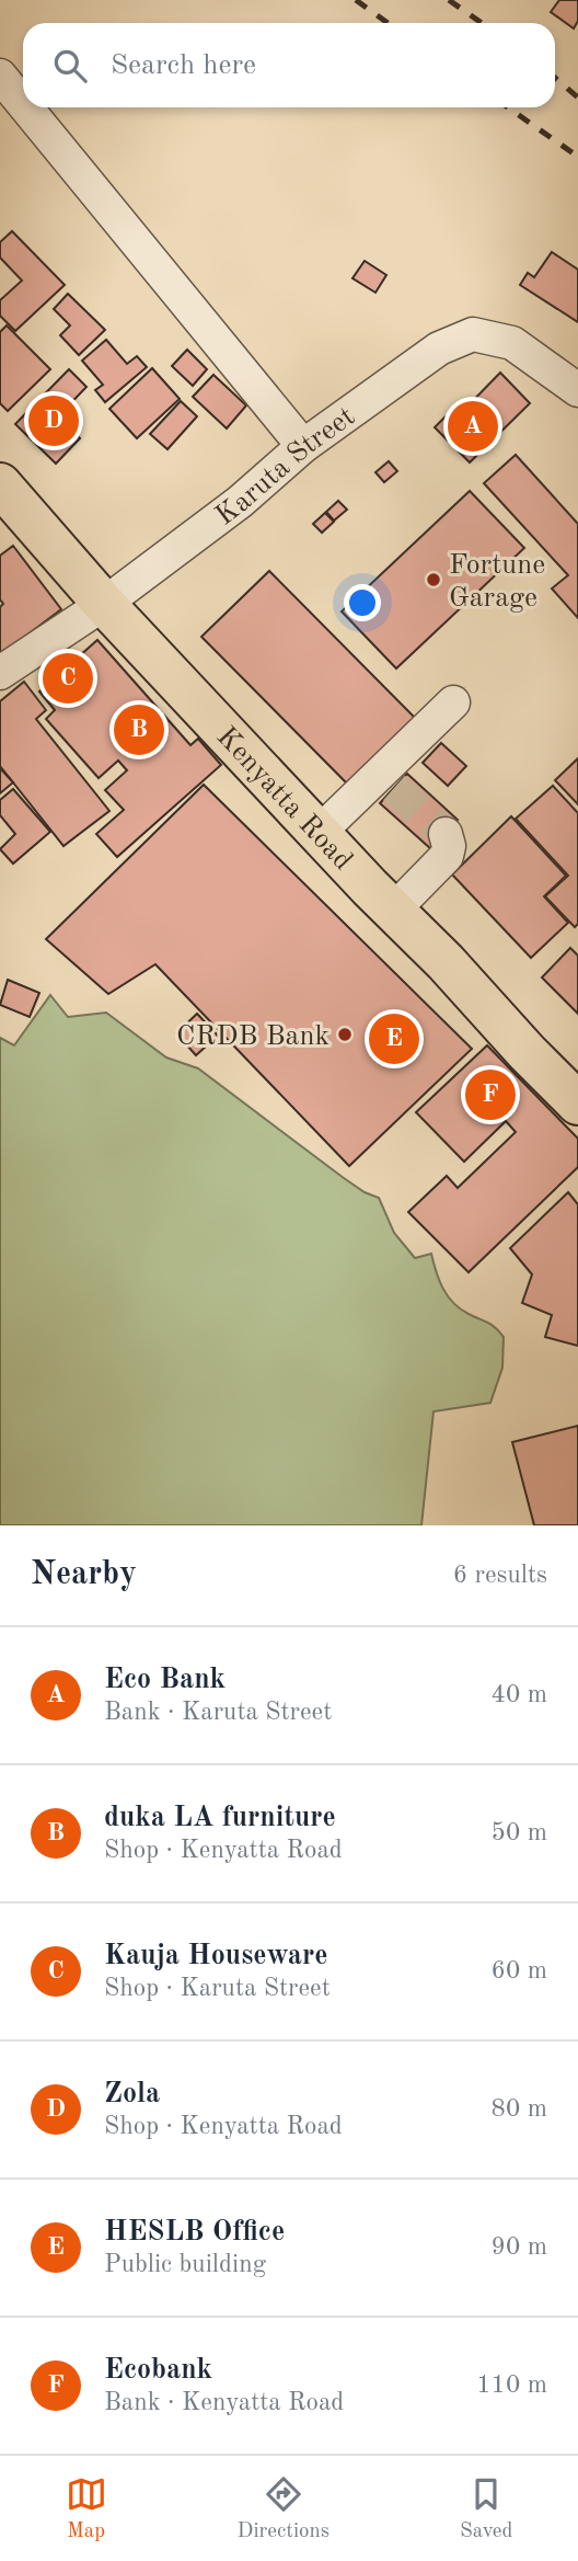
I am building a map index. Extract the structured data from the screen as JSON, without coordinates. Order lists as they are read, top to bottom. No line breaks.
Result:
{"streets":{"highway":["Kenyatta Road"],"street":["Karuta Street"]},"crossings":[["Karuta Street","Kenyatta Road"]],"places":["Fortune Garage","CRDB Bank"],"page":{"search":"Search here","pins":["D","A","C","B","E","F"],"heading":["Nearby","6 results"],"list":[{"mark":"A","name":"Eco Bank","note":"Bank · Karuta Street","value":"40 m"},{"mark":"B","name":"duka LA furniture","note":"Shop · Kenyatta Road","value":"50 m"},{"mark":"C","name":"Kauja Houseware","note":"Shop · Karuta Street","value":"60 m"},{"mark":"D","name":"Zola","note":"Shop · Kenyatta Road","value":"80 m"},{"mark":"E","name":"HESLB Office","note":"Public building","value":"90 m"},{"mark":"F","name":"Ecobank","note":"Bank · Kenyatta Road","value":"110 m"}],"nav":["Map","Directions","Saved"]}}
